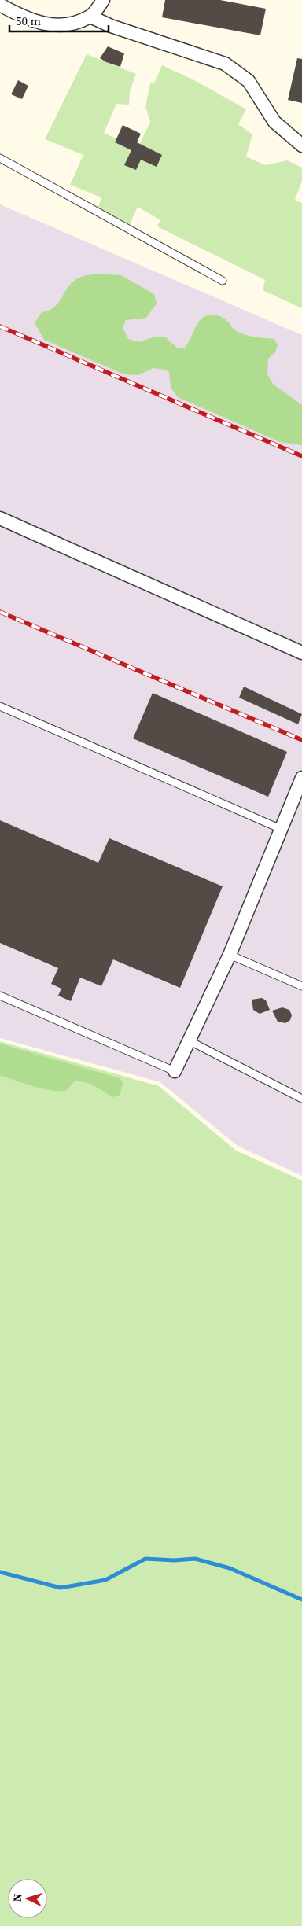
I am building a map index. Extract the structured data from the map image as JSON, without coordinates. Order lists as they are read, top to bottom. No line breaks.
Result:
{"scale_bar":"50 m","north":"left"}
